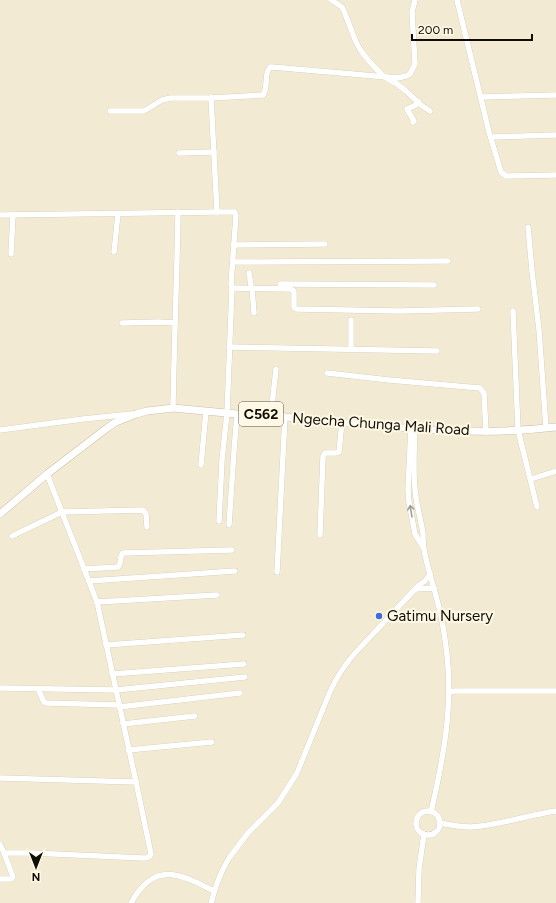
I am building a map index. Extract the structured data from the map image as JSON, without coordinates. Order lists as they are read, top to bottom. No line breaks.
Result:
{"streets":{"main road":["C562","Ngecha Chunga Mali Road"]},"places":["Gatimu Nursery"],"scale_bar":"200 m","north":"bottom"}
